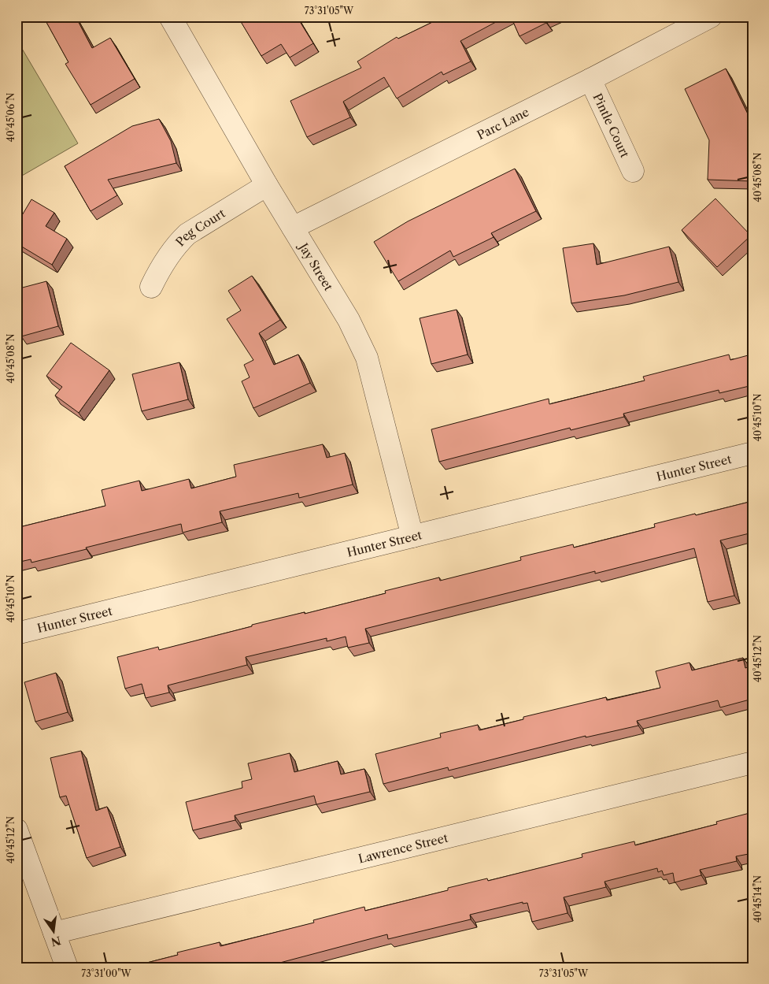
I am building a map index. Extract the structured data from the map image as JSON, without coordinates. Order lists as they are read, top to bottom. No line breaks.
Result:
{"streets":{"street":["Parc Lane","Pintle Court","Peg Court","Jay Street","Hunter Street","Lawrence Street"]},"crossings":[["Parc Lane","Pintle Court"],["Parc Lane","Jay Street"],["Peg Court","Jay Street"],["Jay Street","Hunter Street"]],"north":"bottom","coordinates":["73°31'05\"W","40°45'06\"N","40°45'08\"N","40°45'10\"N","40°45'12\"N","40°45'14\"N","73°31'00\"W"]}
